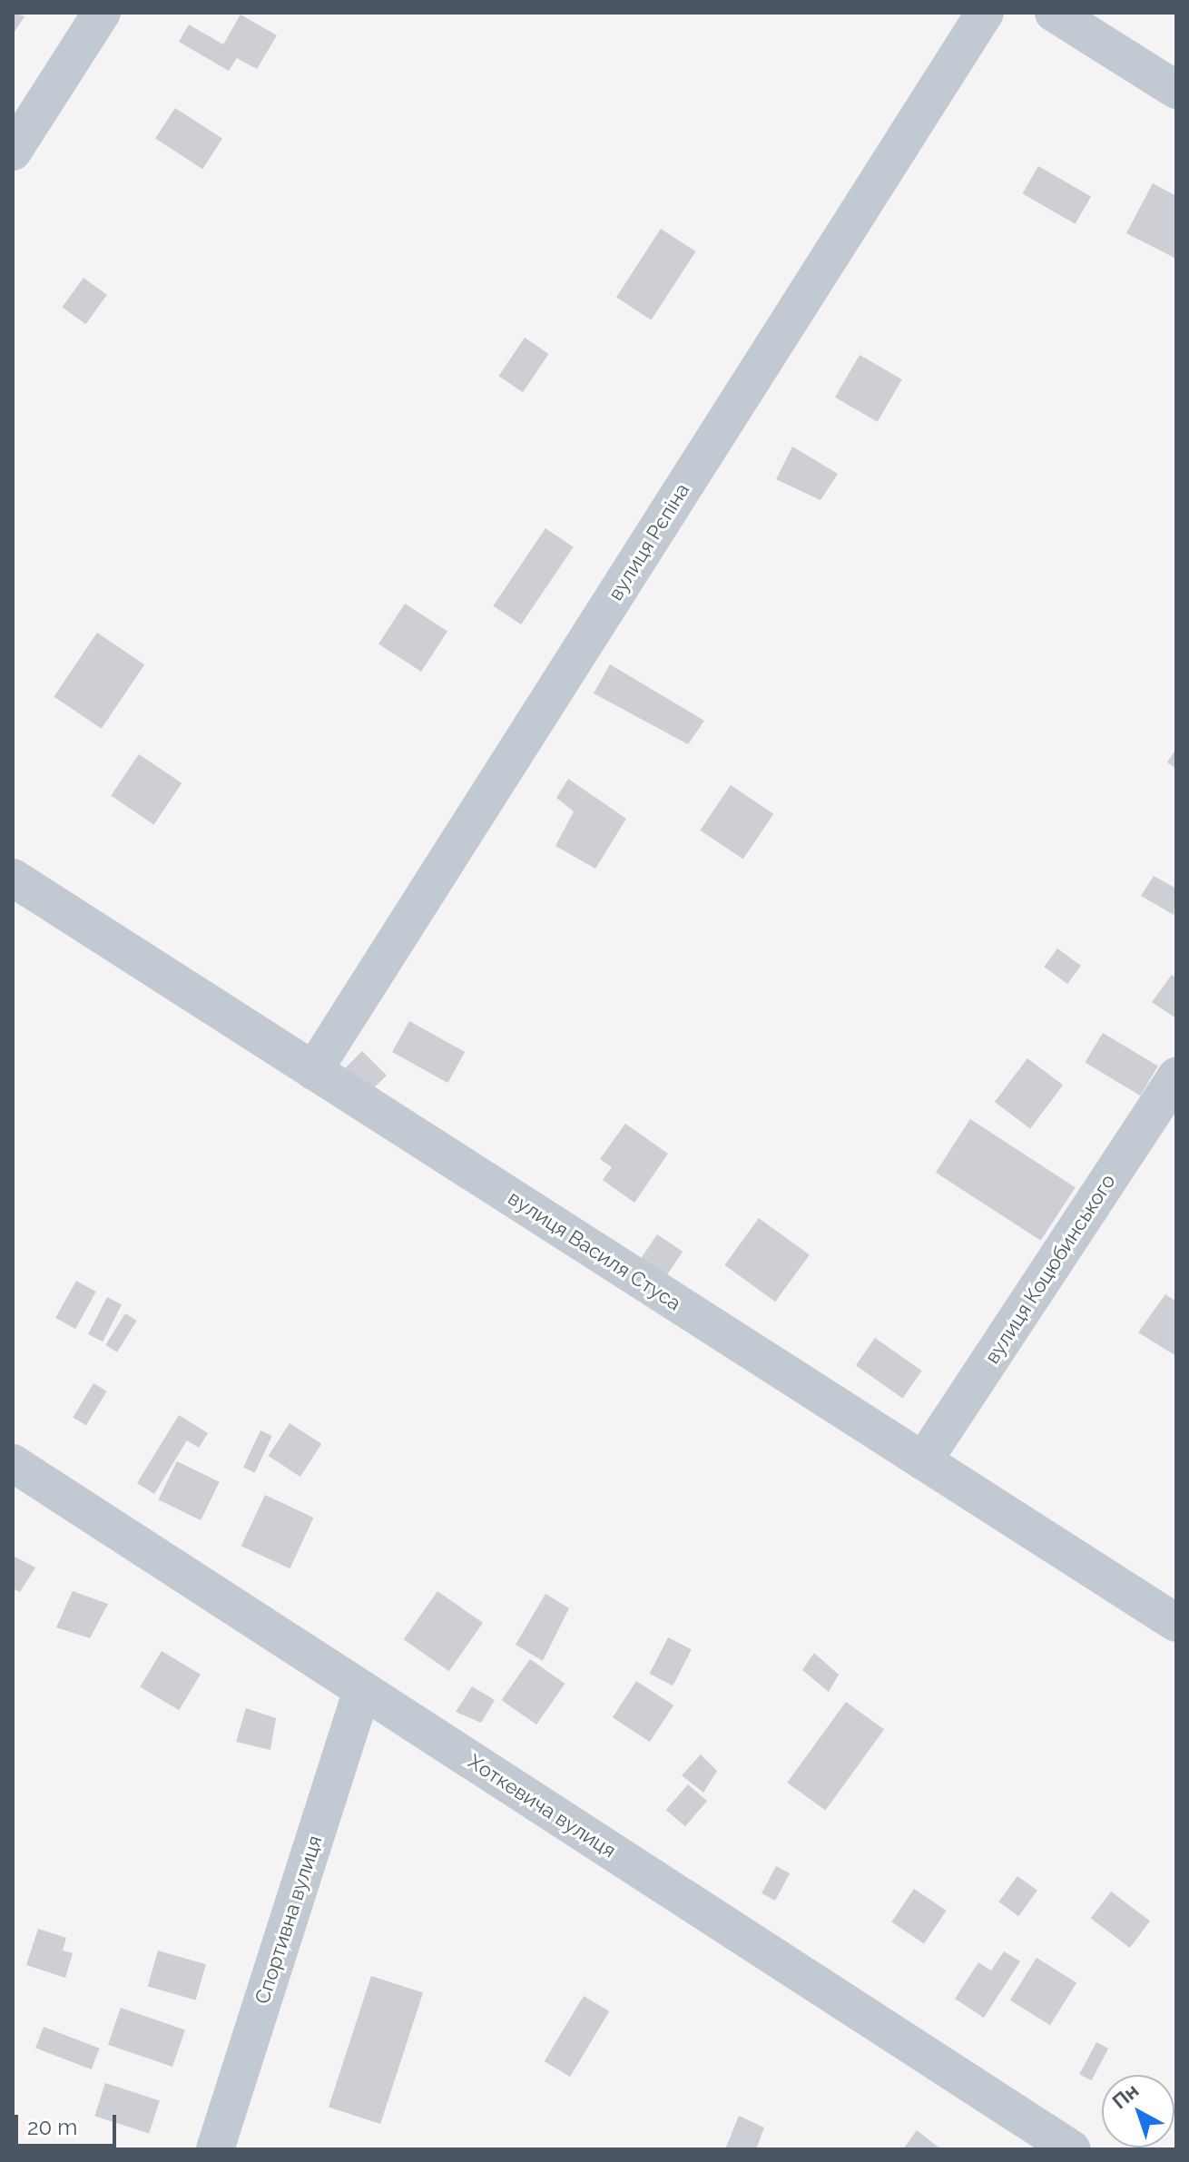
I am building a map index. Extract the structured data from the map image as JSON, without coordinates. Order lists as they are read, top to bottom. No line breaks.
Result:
{"streets":{"street":["вулиця Рєпіна","вулиця Василя Стуса","вулиця Коцюбинського","Хоткевича вулиця","Спортивна вулиця"]},"crossings":[["вулиця Рєпіна","вулиця Василя Стуса"],["вулиця Василя Стуса","вулиця Коцюбинського"],["Хоткевича вулиця","Спортивна вулиця"]],"scale_bar":"20 m","north":"top left"}
